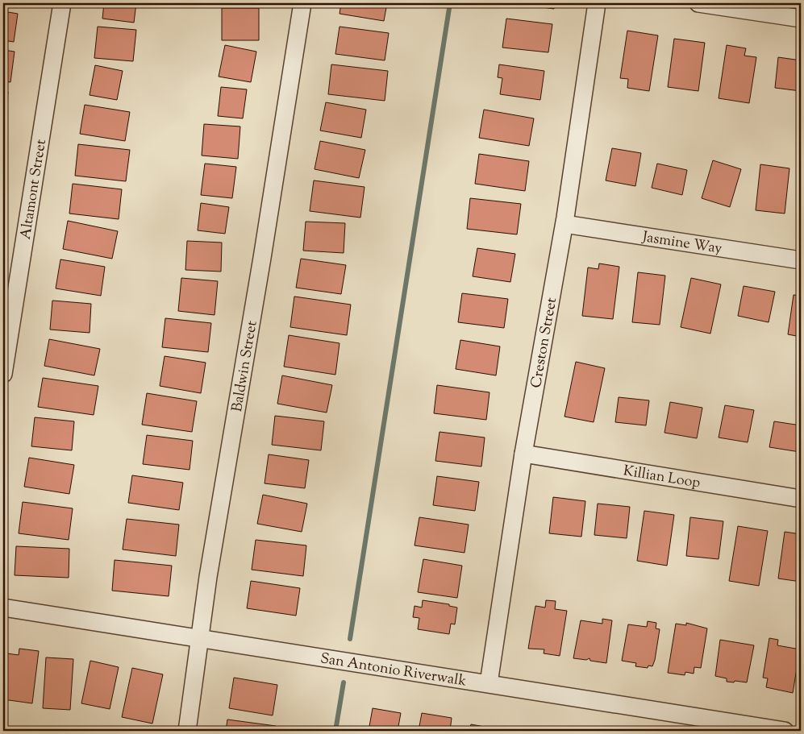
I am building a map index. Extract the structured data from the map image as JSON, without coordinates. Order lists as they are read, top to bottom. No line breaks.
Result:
{"streets":{"street":["Altamont Street","Jasmine Way","Creston Street","Baldwin Street","Killian Loop","San Antonio Riverwalk"]},"crossings":[["Jasmine Way","Creston Street"],["Creston Street","Killian Loop"],["Creston Street","San Antonio Riverwalk"],["Baldwin Street","San Antonio Riverwalk"]]}
